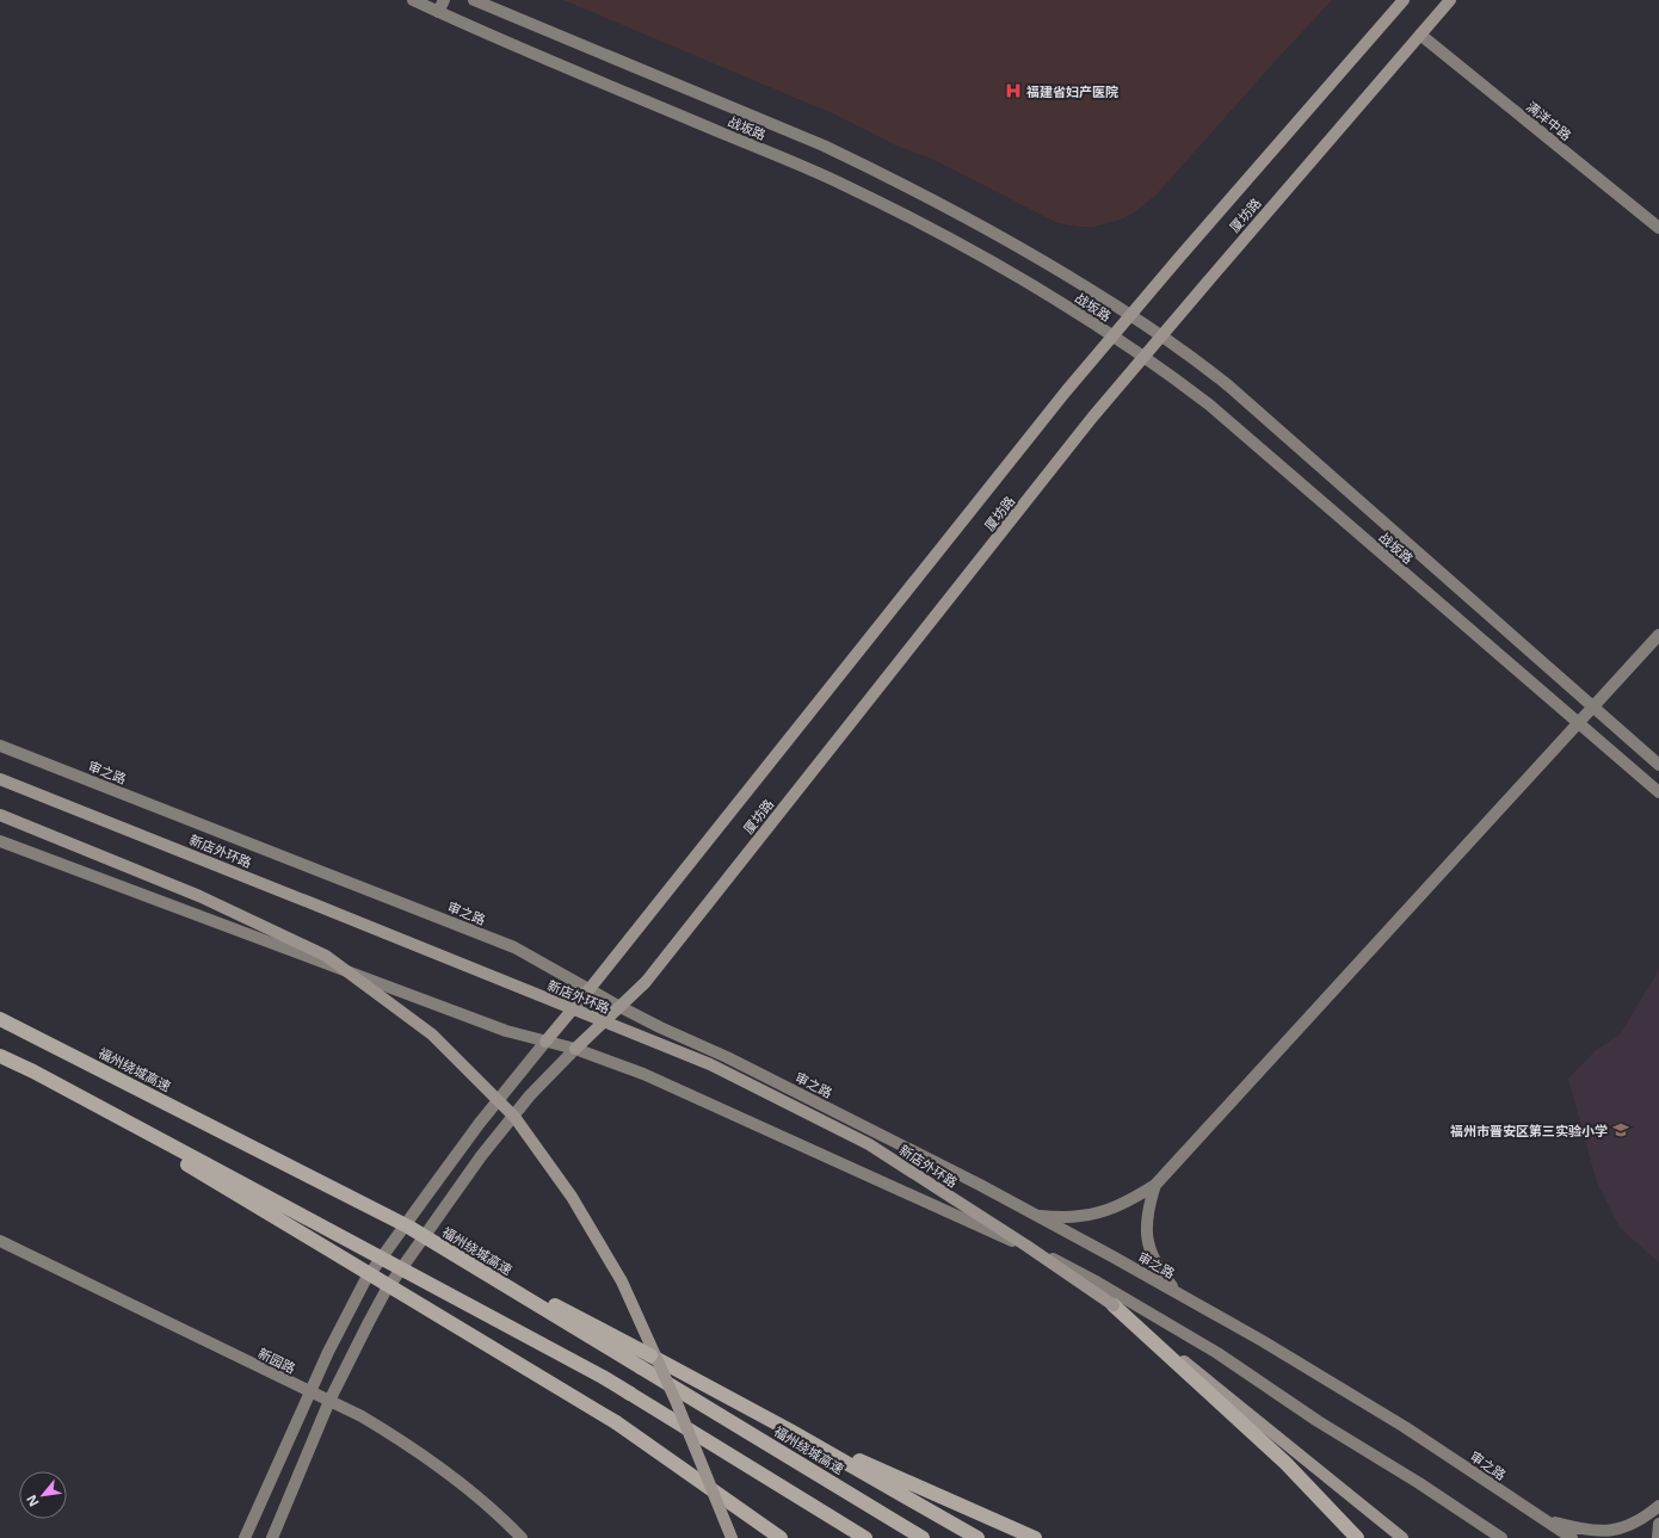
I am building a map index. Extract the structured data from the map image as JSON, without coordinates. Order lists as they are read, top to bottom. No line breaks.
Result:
{"streets":{"highway":["福州绕城高速"],"main road":["满洋中路","战坂路","厦坊路","审之路","新店外环路","新园路"]},"crossings":[["满洋中路","厦坊路"],["战坂路","厦坊路"],["厦坊路","审之路"]],"places":{"hospital":["福建省妇产医院"],"school or university":["福州市晋安区第三实验小学"]},"north":"bottom left"}
